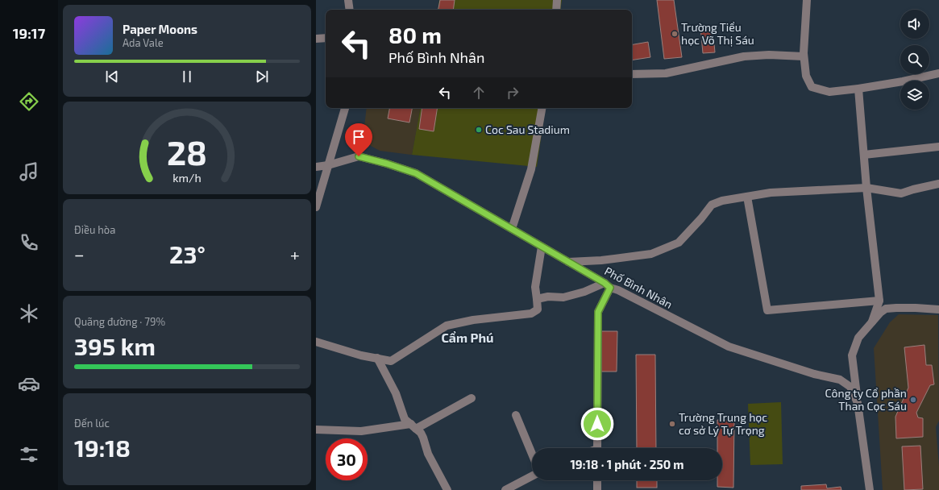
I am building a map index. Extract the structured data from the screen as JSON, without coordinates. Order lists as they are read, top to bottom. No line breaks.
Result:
{"streets":{"street":["Phố Bình Nhân"]},"districts":["Cẩm Phú"],"places":["Trường Tiểu học Võ Thị Sáu","Coc Sau Stadium","Công ty Cổ phần Than Cọc Sáu","Trường Trung học cơ sở Lý Tự Trọng"],"page":{"tabs":"19:17","turn":["80 m","Phố Bình Nhân"],"song":["Paper Moons","Ada Vale"],"tile":["Điều hòa",["Quãng đường · 79%","395 km"],["Đến lúc","19:18"]],"heat":["−","23°","+"],"limit":"30","trip":"19:18 · 1 phút · 250 m","gauge":["28","km/h"]}}
